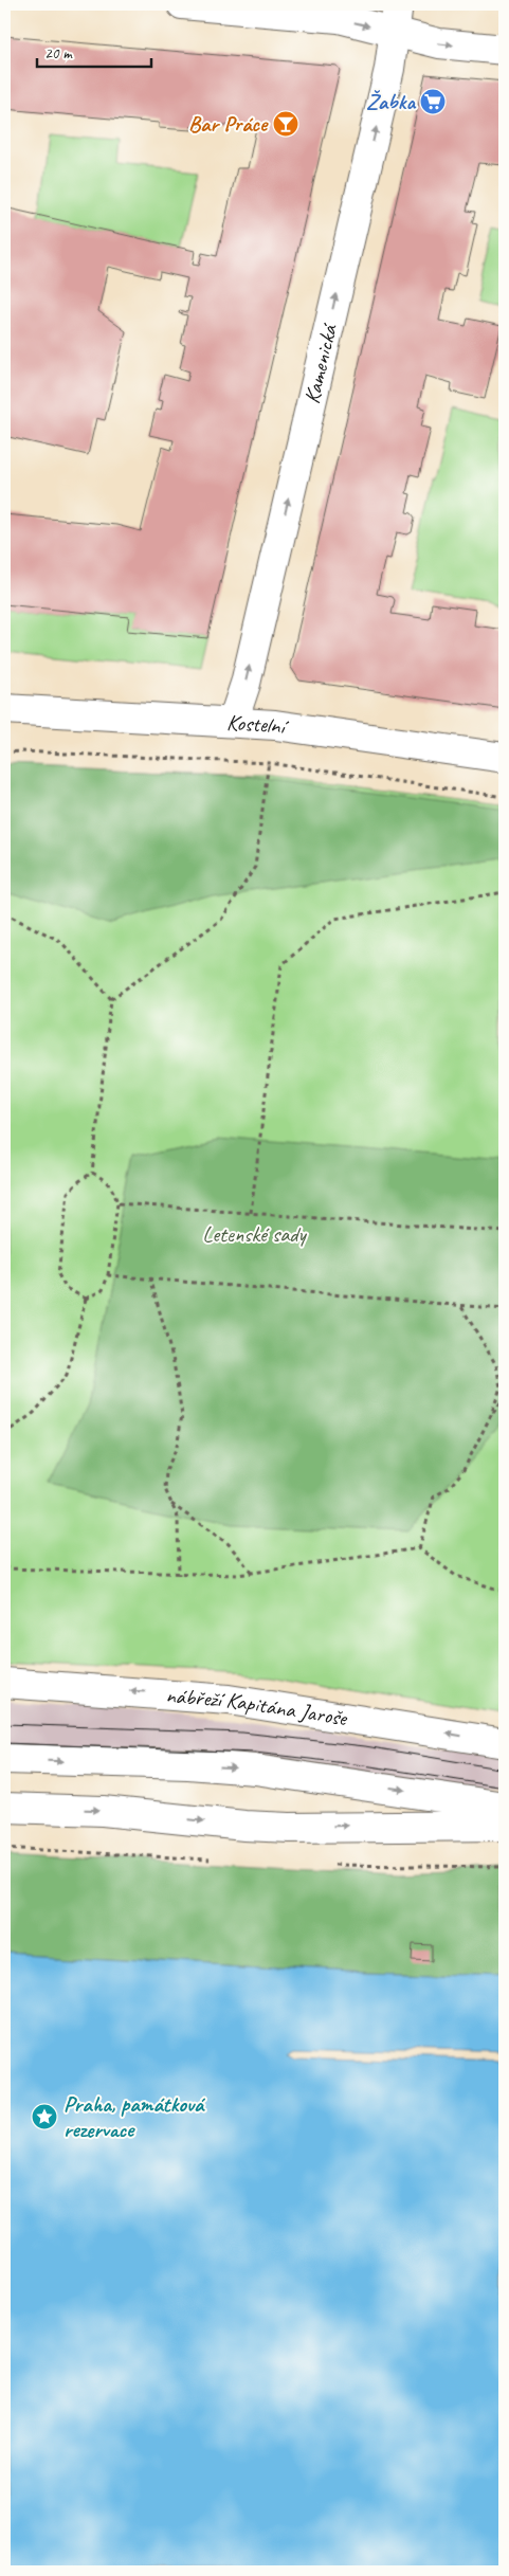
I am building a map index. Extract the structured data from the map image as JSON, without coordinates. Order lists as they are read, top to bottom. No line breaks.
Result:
{"streets":{"street":["Kamenická","Kostelní","nábřeží Kapitána Jaroše"]},"crossings":[["Kamenická","Kostelní"]],"one_way":["Kamenická"],"parks":["Letenské sady"],"places":{"supermarket":["Žabka"],"bar":["Bar Práce"],"place":["Praha, památková rezervace"]},"scale_bar":"20 m"}
